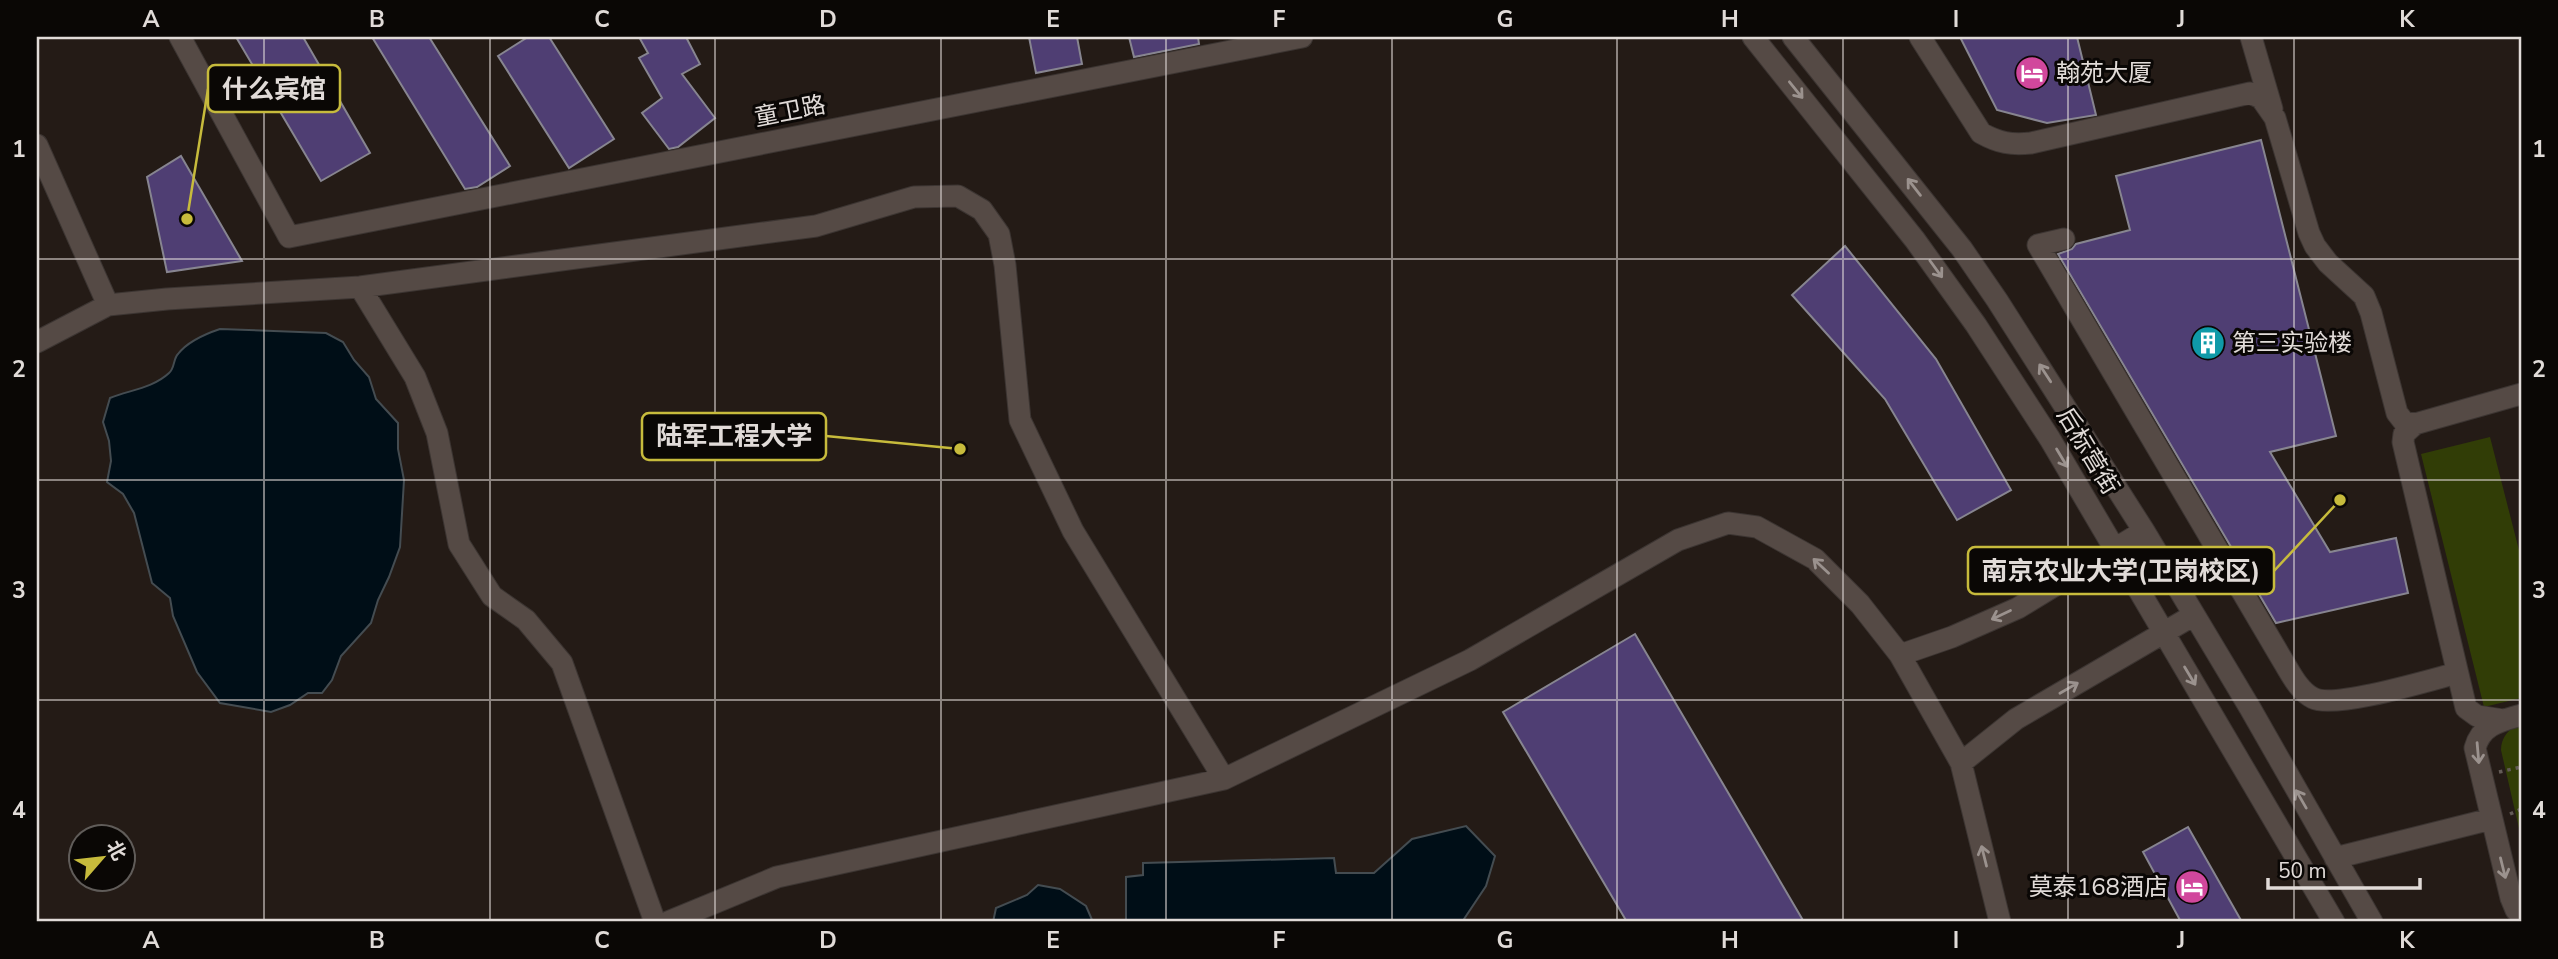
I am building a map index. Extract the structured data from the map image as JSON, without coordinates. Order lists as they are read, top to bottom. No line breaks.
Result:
{"streets":{"street":["童卫路","后标营街"]},"places":{"hotel":["翰苑大厦","莫泰168酒店"],"other":["什么宾馆","陆军工程大学","南京农业大学(卫岗校区)"],"building":["第三实验楼"]},"scale_bar":"50 m","north":"top right","grid":{"columns":["A","B","C","D","E","F","G","H","I","J","K"],"rows":["1","2","3","4"]}}
